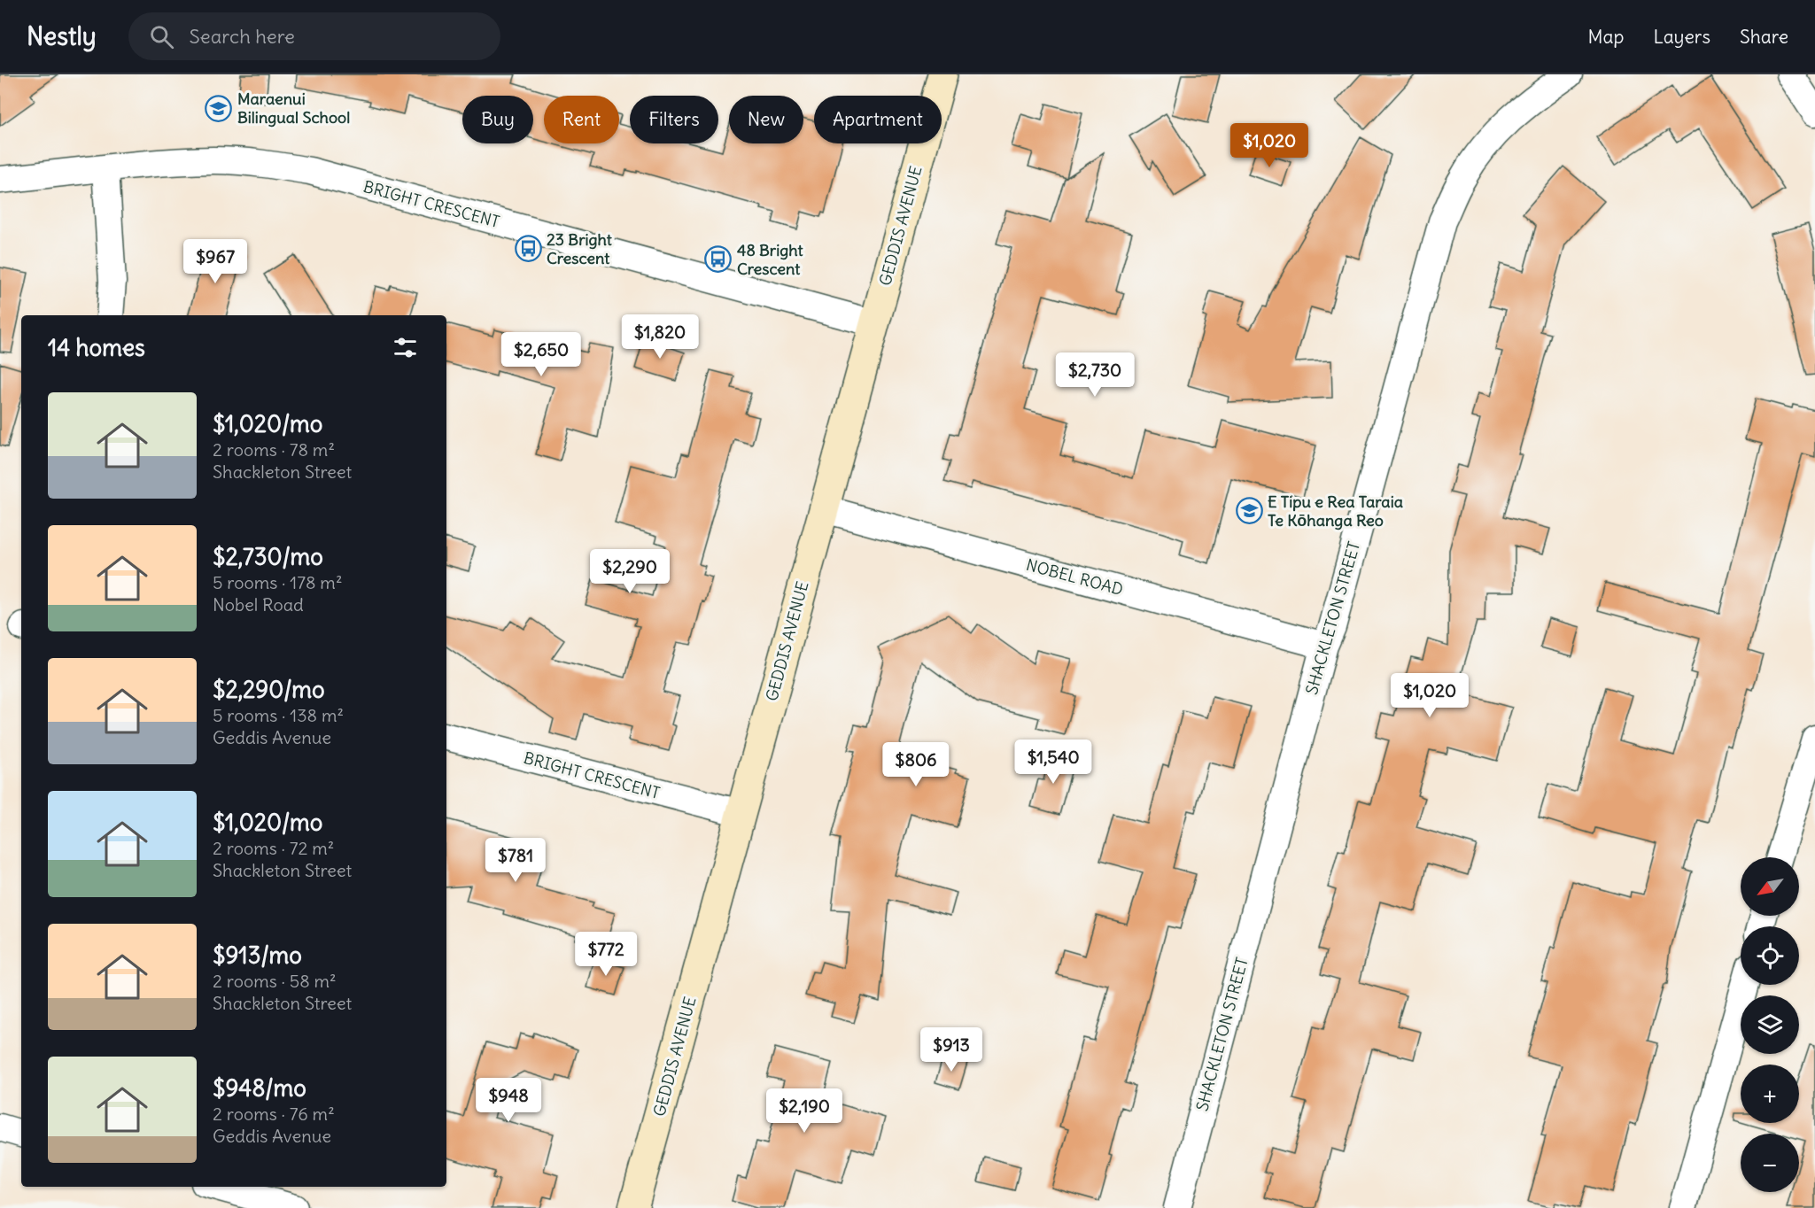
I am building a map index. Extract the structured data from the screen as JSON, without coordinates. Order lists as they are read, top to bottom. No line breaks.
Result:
{"streets":{"street":["BRIGHT CRESCENT","GEDDIS AVENUE","NOBEL ROAD","SHACKLETON STREET"]},"crossings":[["BRIGHT CRESCENT","GEDDIS AVENUE"],["GEDDIS AVENUE","NOBEL ROAD"],["NOBEL ROAD","SHACKLETON STREET"]],"places":{"school or university":["Maraenui Bilingual School","E Tipu e Rea Taraia Te Kōhanga Reo"],"bus stop":["23 Bright Crescent","48 Bright Crescent"]},"north":"bottom left","page":{"header":"Nestly","search":"Search here","nav":["Map","Layers","Share"],"chip":["Buy","Rent","Filters","New","Apartment"],"price":["$1,020","$967","$1,820","$2,650","$2,730","$2,290","$1,020","$1,540","$806","$781","$772","$913","$948","$2,190"],"heading":"14 homes","list":[{"name":"$1,020/mo","note":"2 rooms · 78 m² · Shackleton Street"},{"name":"$2,730/mo","note":"5 rooms · 178 m² · Nobel Road"},{"name":"$2,290/mo","note":"5 rooms · 138 m² · Geddis Avenue"},{"name":"$1,020/mo","note":"2 rooms · 72 m² · Shackleton Street"},{"name":"$913/mo","note":"2 rooms · 58 m² · Shackleton Street"},{"name":"$948/mo","note":"2 rooms · 76 m² · Geddis Avenue"}],"map_buttons":["+","−"]}}
